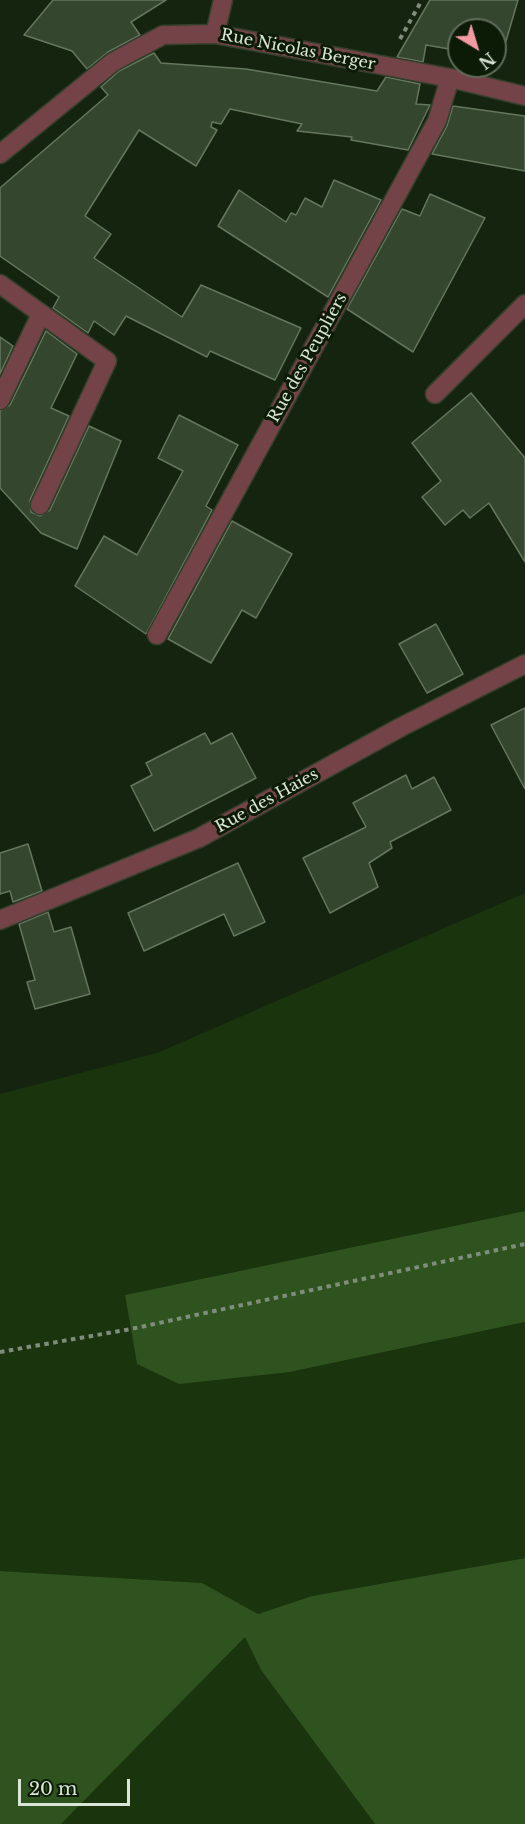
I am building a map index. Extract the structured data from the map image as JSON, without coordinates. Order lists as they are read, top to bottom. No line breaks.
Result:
{"streets":{"street":["Rue Nicolas Berger","Rue des Peupliers","Rue des Haies"]},"crossings":[["Rue Nicolas Berger","Rue des Peupliers"]],"scale_bar":"20 m","north":"bottom right"}
